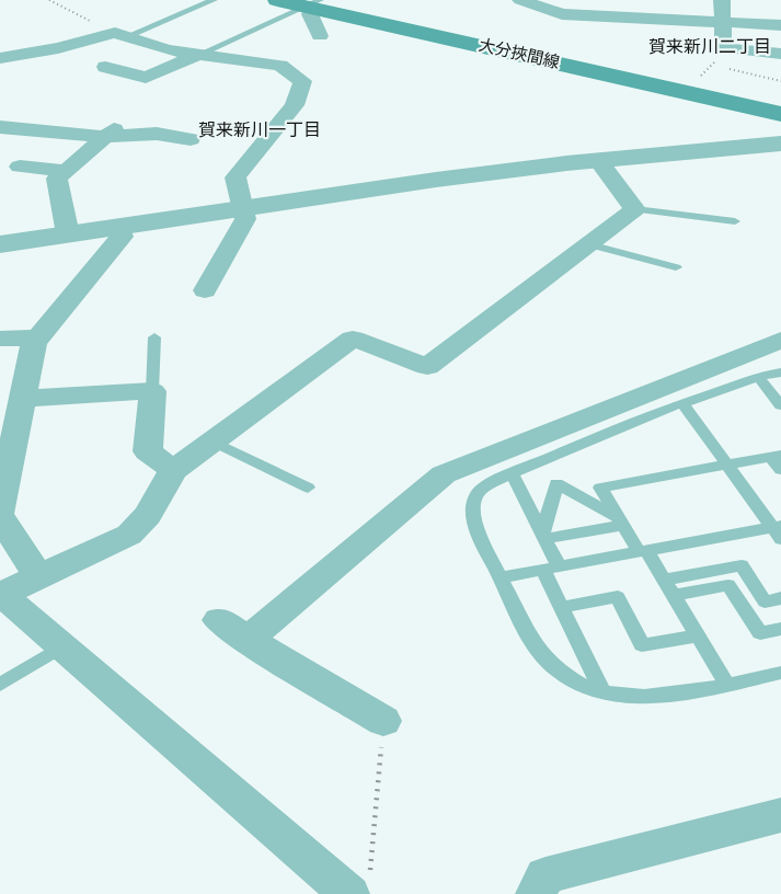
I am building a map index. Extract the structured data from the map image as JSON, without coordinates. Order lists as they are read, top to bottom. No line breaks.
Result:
{"streets":{"main road":["大分挾間線"]},"districts":["賀来新川二丁目","賀来新川一丁目"]}
